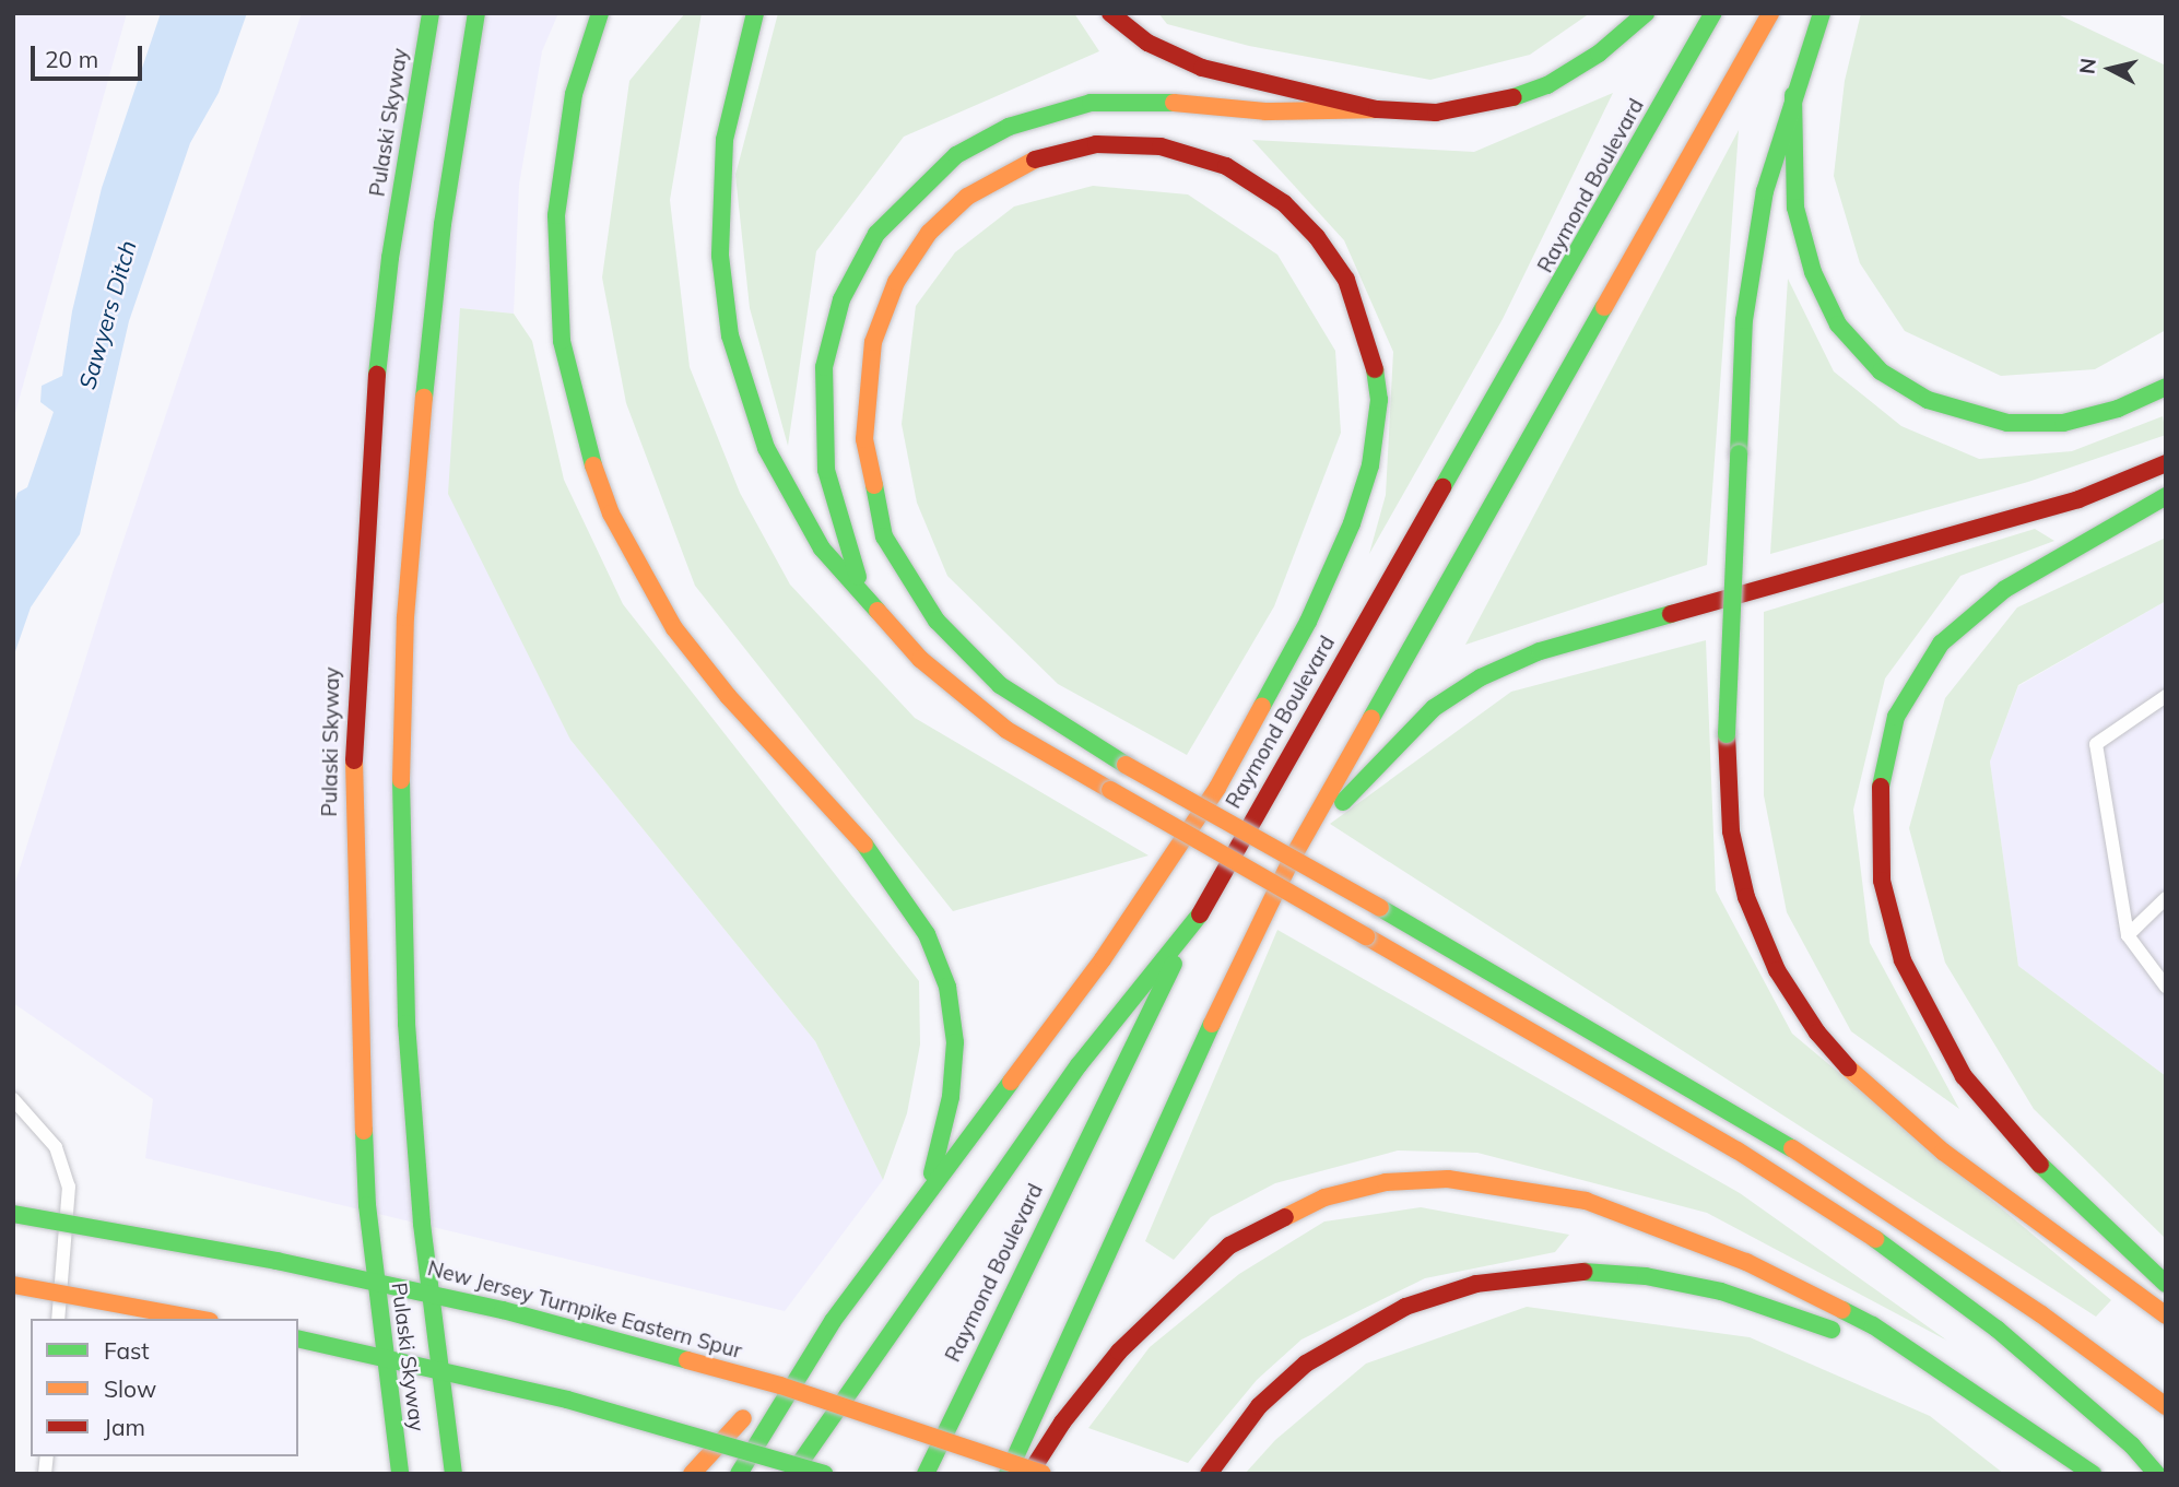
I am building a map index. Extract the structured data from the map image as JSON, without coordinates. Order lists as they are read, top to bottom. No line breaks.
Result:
{"streets":{"main road":["Pulaski Skyway","Raymond Boulevard","New Jersey Turnpike Eastern Spur"]},"water":["Sawyers Ditch"],"legend":["Fast","Slow","Jam"],"scale_bar":"20 m","north":"left"}
